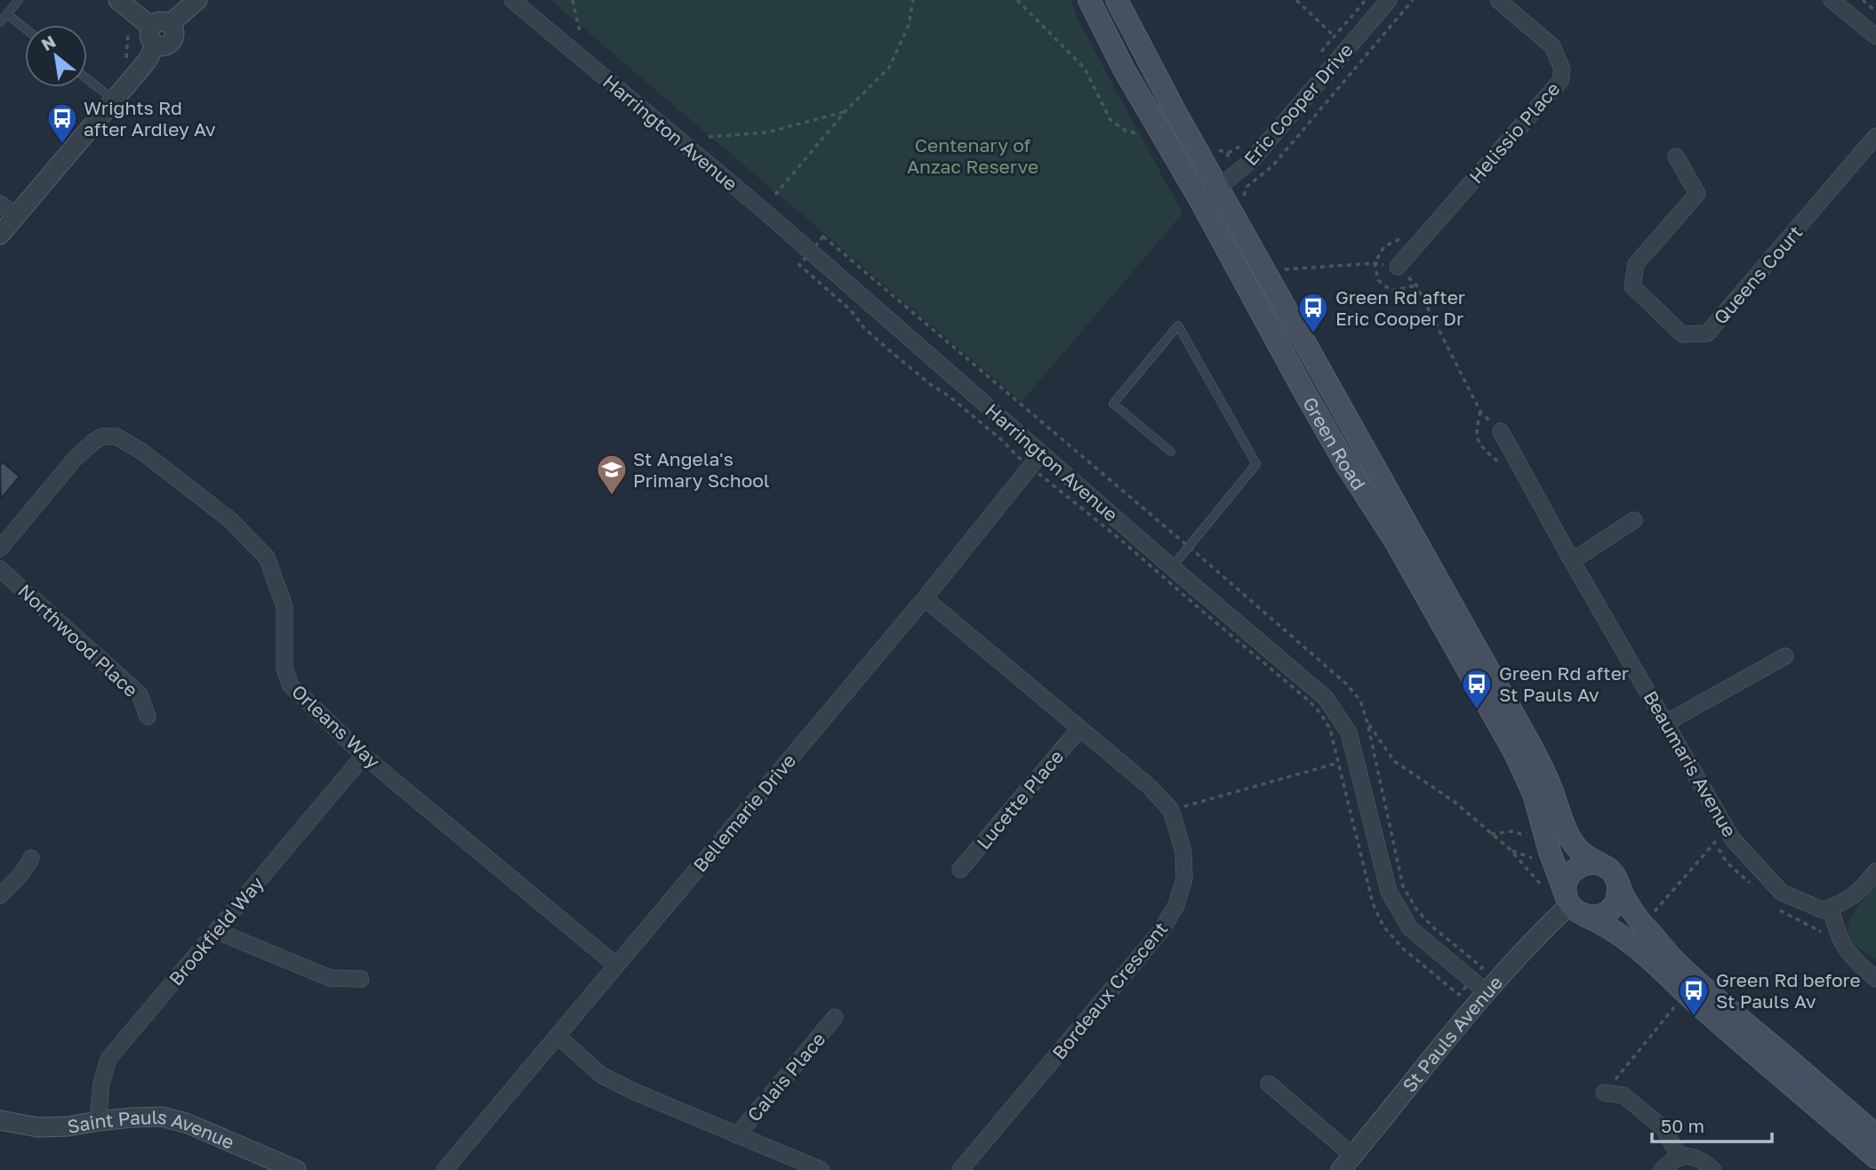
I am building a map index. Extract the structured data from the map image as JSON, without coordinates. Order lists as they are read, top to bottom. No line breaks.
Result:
{"streets":{"main road":["Green Road"],"street":["Eric Cooper Drive","Harrington Avenue","Helissio Place","Queens Court","Northwood Place","Orleans Way","Beaumaris Avenue","Lucette Place","Bellemarie Drive","Brookfield Way","Bordeaux Crescent","St Pauls Avenue","Calais Place","Saint Pauls Avenue"]},"crossings":[["Eric Cooper Drive","Green Road"],["Harrington Avenue","Bellemarie Drive"],["Harrington Avenue","St Pauls Avenue"],["Green Road","St Pauls Avenue"],["Orleans Way","Bellemarie Drive"],["Orleans Way","Brookfield Way"],["Lucette Place","Bordeaux Crescent"],["Bellemarie Drive","Bordeaux Crescent"],["Brookfield Way","Saint Pauls Avenue"]],"parks":["Centenary of Anzac Reserve"],"places":{"bus stop":["Wrights Rd after Ardley Av","Green Rd after Eric Cooper Dr","Green Rd after St Pauls Av","Green Rd before St Pauls Av"],"school or university":["St Angela's Primary School"]},"scale_bar":"50 m","north":"top left"}
